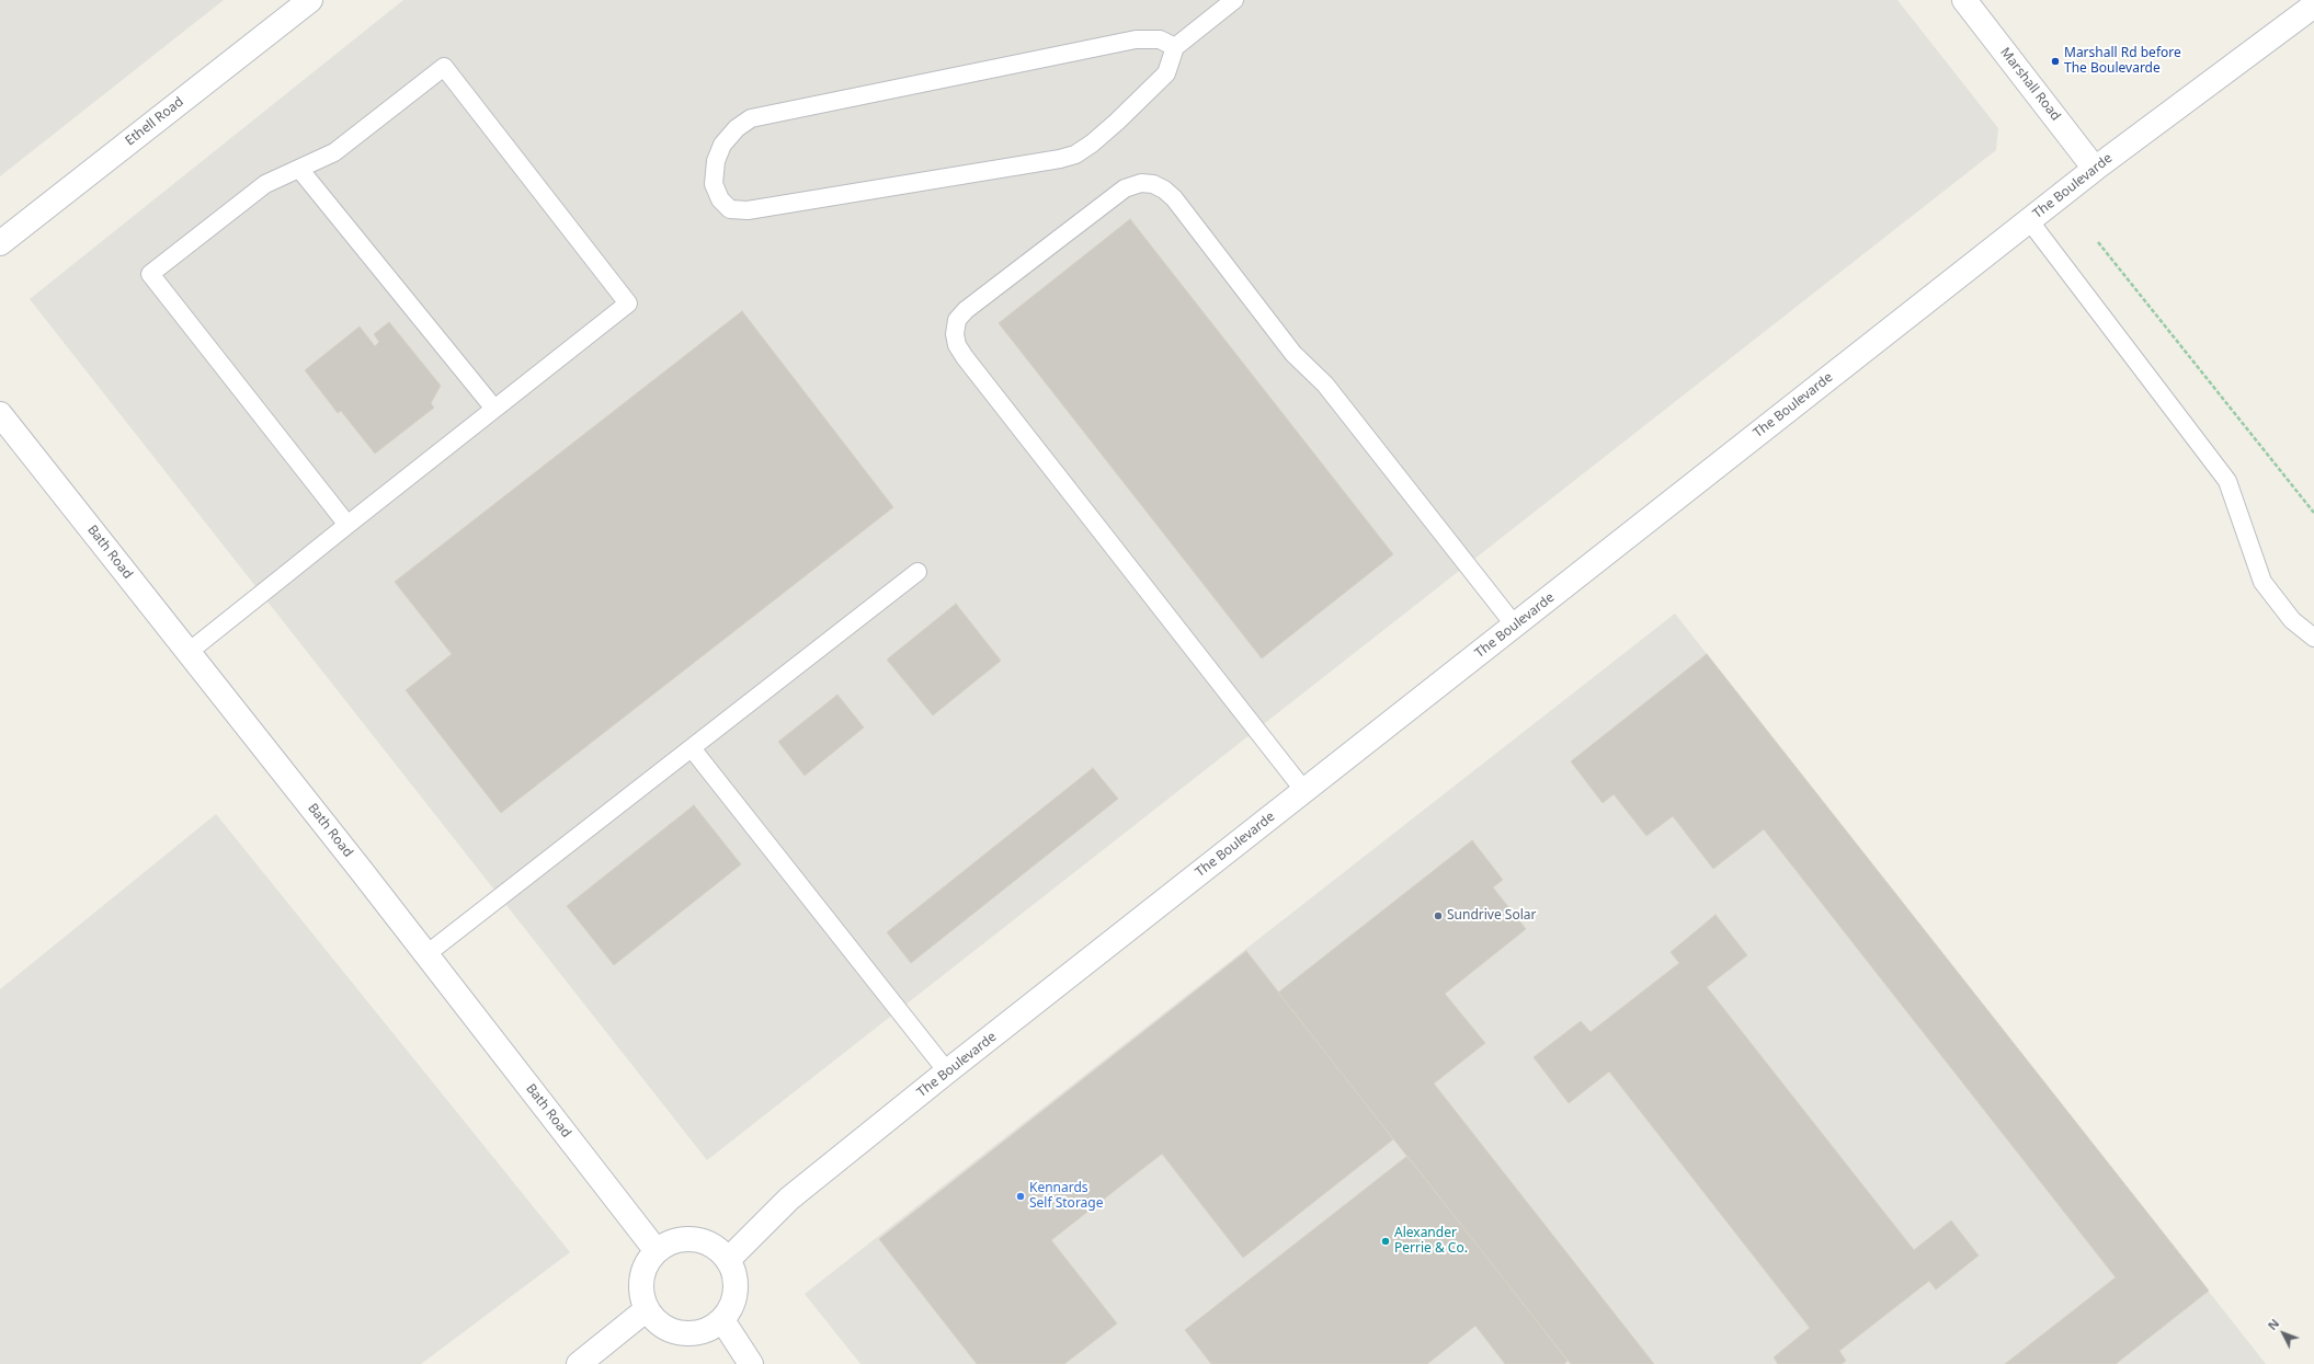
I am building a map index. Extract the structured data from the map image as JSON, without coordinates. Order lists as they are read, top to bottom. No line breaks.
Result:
{"streets":{"street":["Marshall Road","Ethell Road","The Boulevarde","Bath Road"]},"crossings":[["Marshall Road","The Boulevarde"],["The Boulevarde","Bath Road"]],"places":["Marshall Rd before The Boulevarde","Sundrive Solar","Kennards Self Storage","Alexander Perrie & Co."],"north":"top left"}
